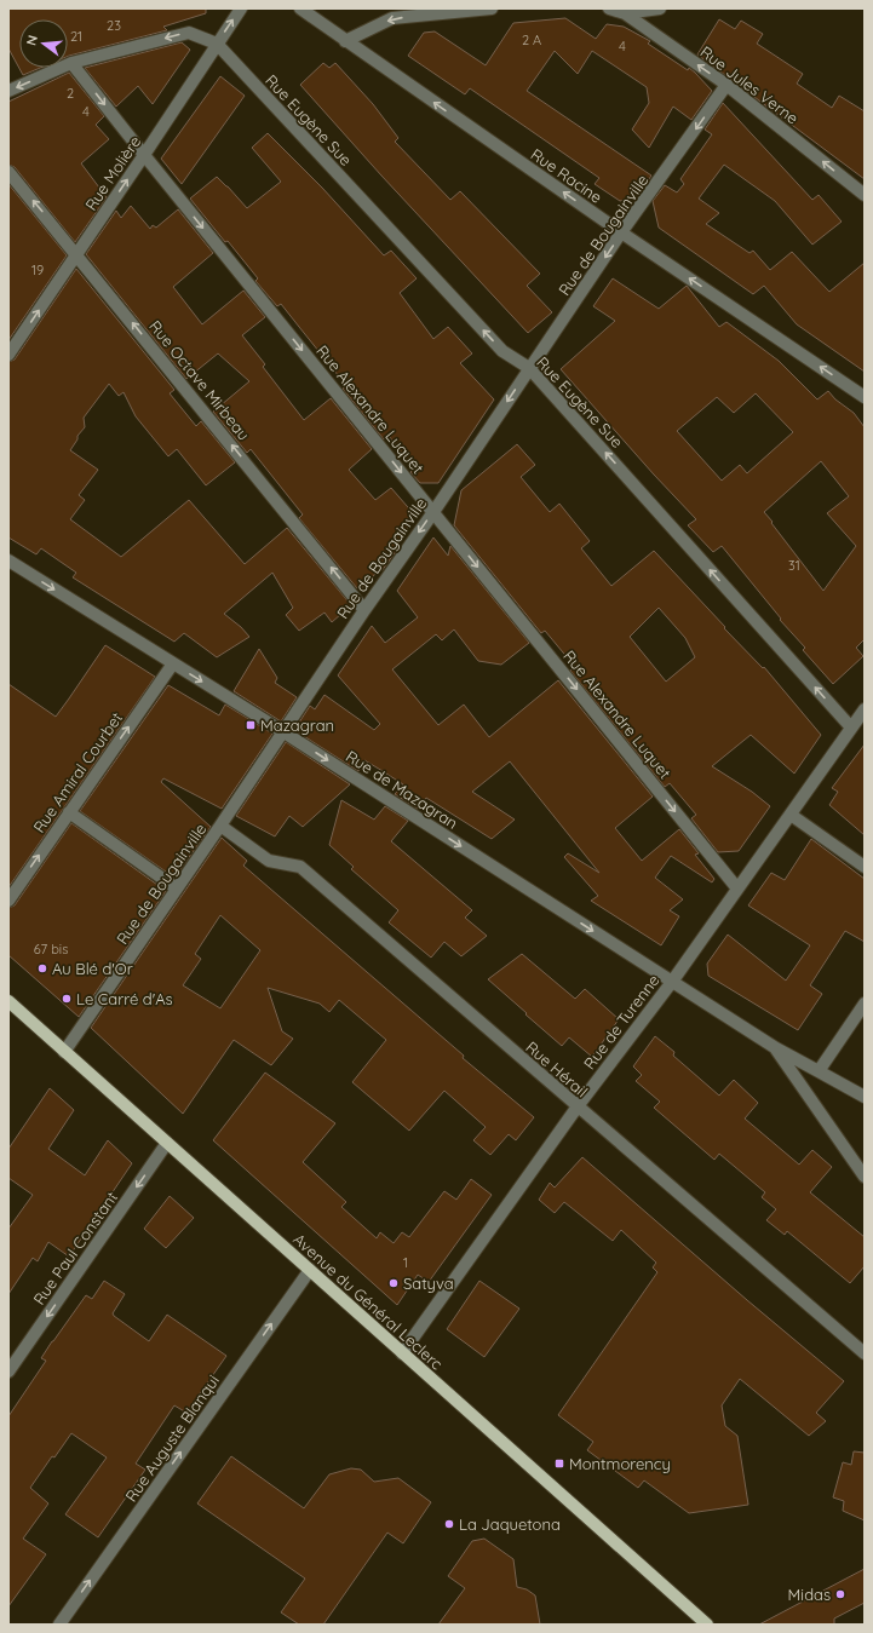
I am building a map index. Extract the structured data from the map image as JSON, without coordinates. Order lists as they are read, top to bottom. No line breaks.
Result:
{"streets":{"main road":["Avenue du Général Leclerc"],"street":["Rue Jules Verne","Rue Eugène Sue","Rue Molière","Rue Racine","Rue de Bougainville","Rue Octave Mirbeau","Rue Alexandre Luquet","Rue Amiral Courbet","Rue de Mazagran","Rue de Turenne","Rue Hérail","Rue Paul Constant","Rue Auguste Blanqui"]},"crossings":[["Rue Jules Verne","Rue de Bougainville"],["Rue Eugène Sue","Rue Molière"],["Rue Eugène Sue","Rue de Bougainville"],["Rue Eugène Sue","Rue de Turenne"],["Rue Molière","Rue Octave Mirbeau"],["Rue Molière","Rue Alexandre Luquet"],["Rue Racine","Rue de Bougainville"],["Rue de Bougainville","Rue Octave Mirbeau"],["Rue de Bougainville","Rue Alexandre Luquet"],["Rue de Bougainville","Rue de Mazagran"],["Rue de Bougainville","Rue Hérail"],["Rue de Bougainville","Avenue du Général Leclerc"],["Rue Alexandre Luquet","Rue de Turenne"],["Rue Amiral Courbet","Rue de Mazagran"],["Rue de Mazagran","Rue de Turenne"],["Rue de Turenne","Rue Hérail"],["Rue de Turenne","Avenue du Général Leclerc"],["Rue Paul Constant","Avenue du Général Leclerc"],["Avenue du Général Leclerc","Rue Auguste Blanqui"]],"one_way":["Rue Jules Verne","Rue Eugène Sue","Rue Molière","Rue Racine","Rue de Bougainville","Rue Octave Mirbeau","Rue Alexandre Luquet","Rue Amiral Courbet","Rue de Mazagran","Rue Paul Constant","Rue Auguste Blanqui"],"places":{"transit":["Mazagran","Montmorency"],"other":["Au Blé d'Or","Le Carré d'As","Satyva","La Jaquetona","Midas"]},"house_numbers":["23","21","2 A","4","2","4","19","31","67 bis","1"],"north":"left"}
